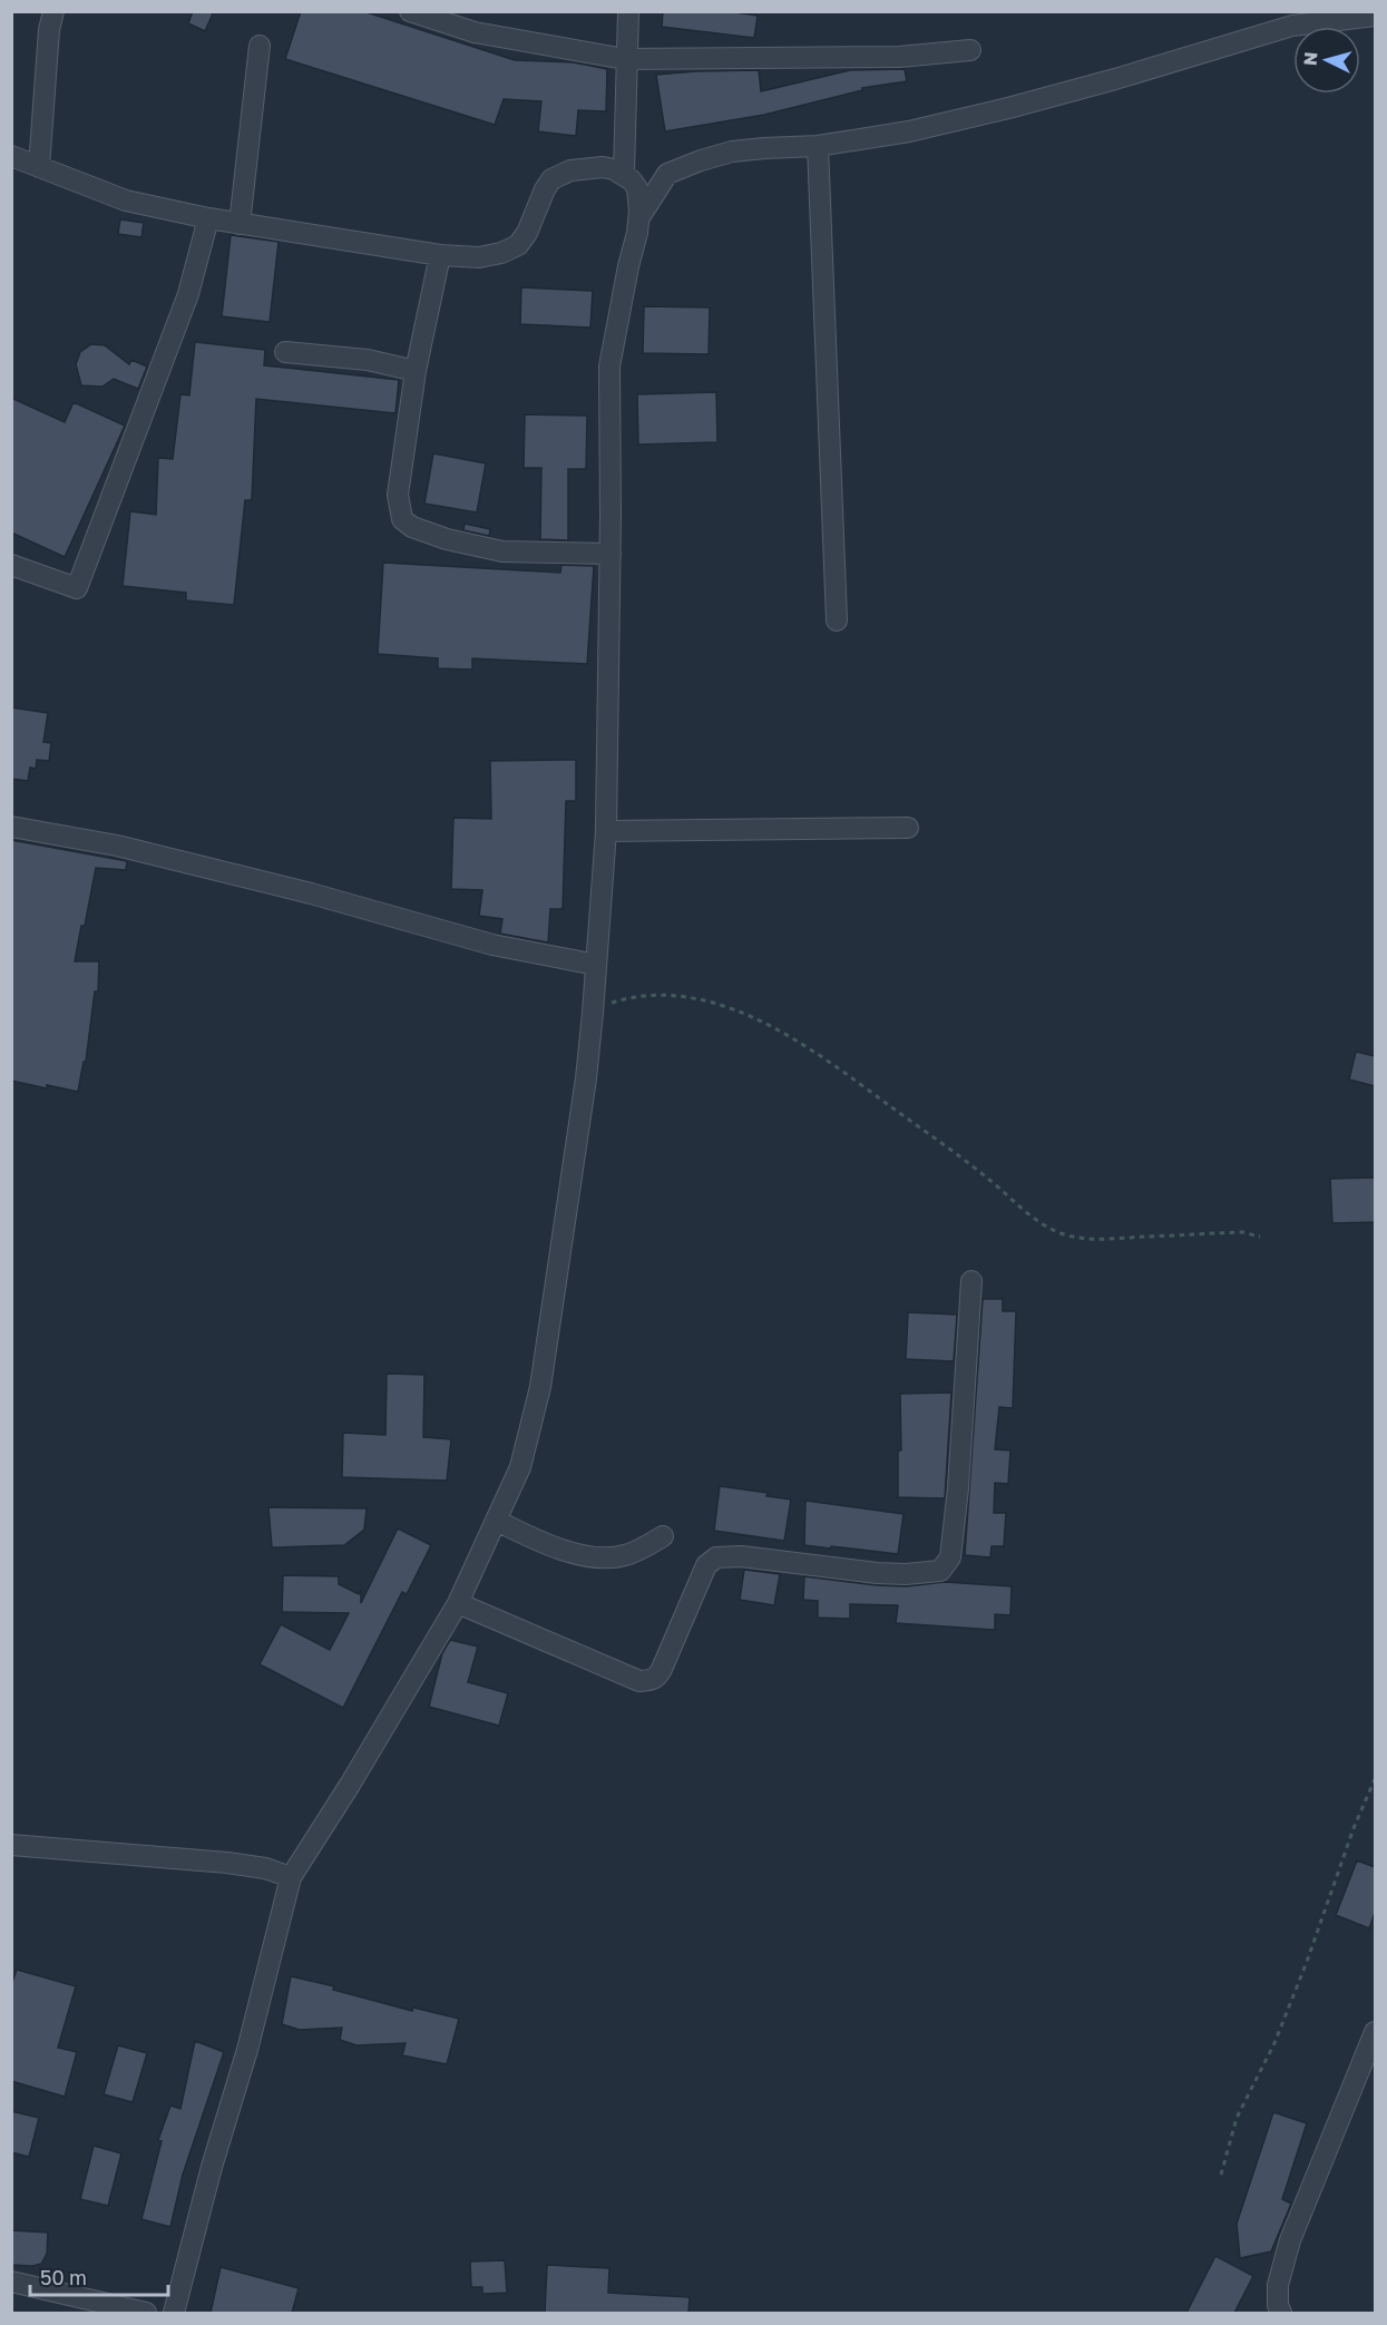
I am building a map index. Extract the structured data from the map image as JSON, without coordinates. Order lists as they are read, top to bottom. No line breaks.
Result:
{"scale_bar":"50 m","north":"left"}
